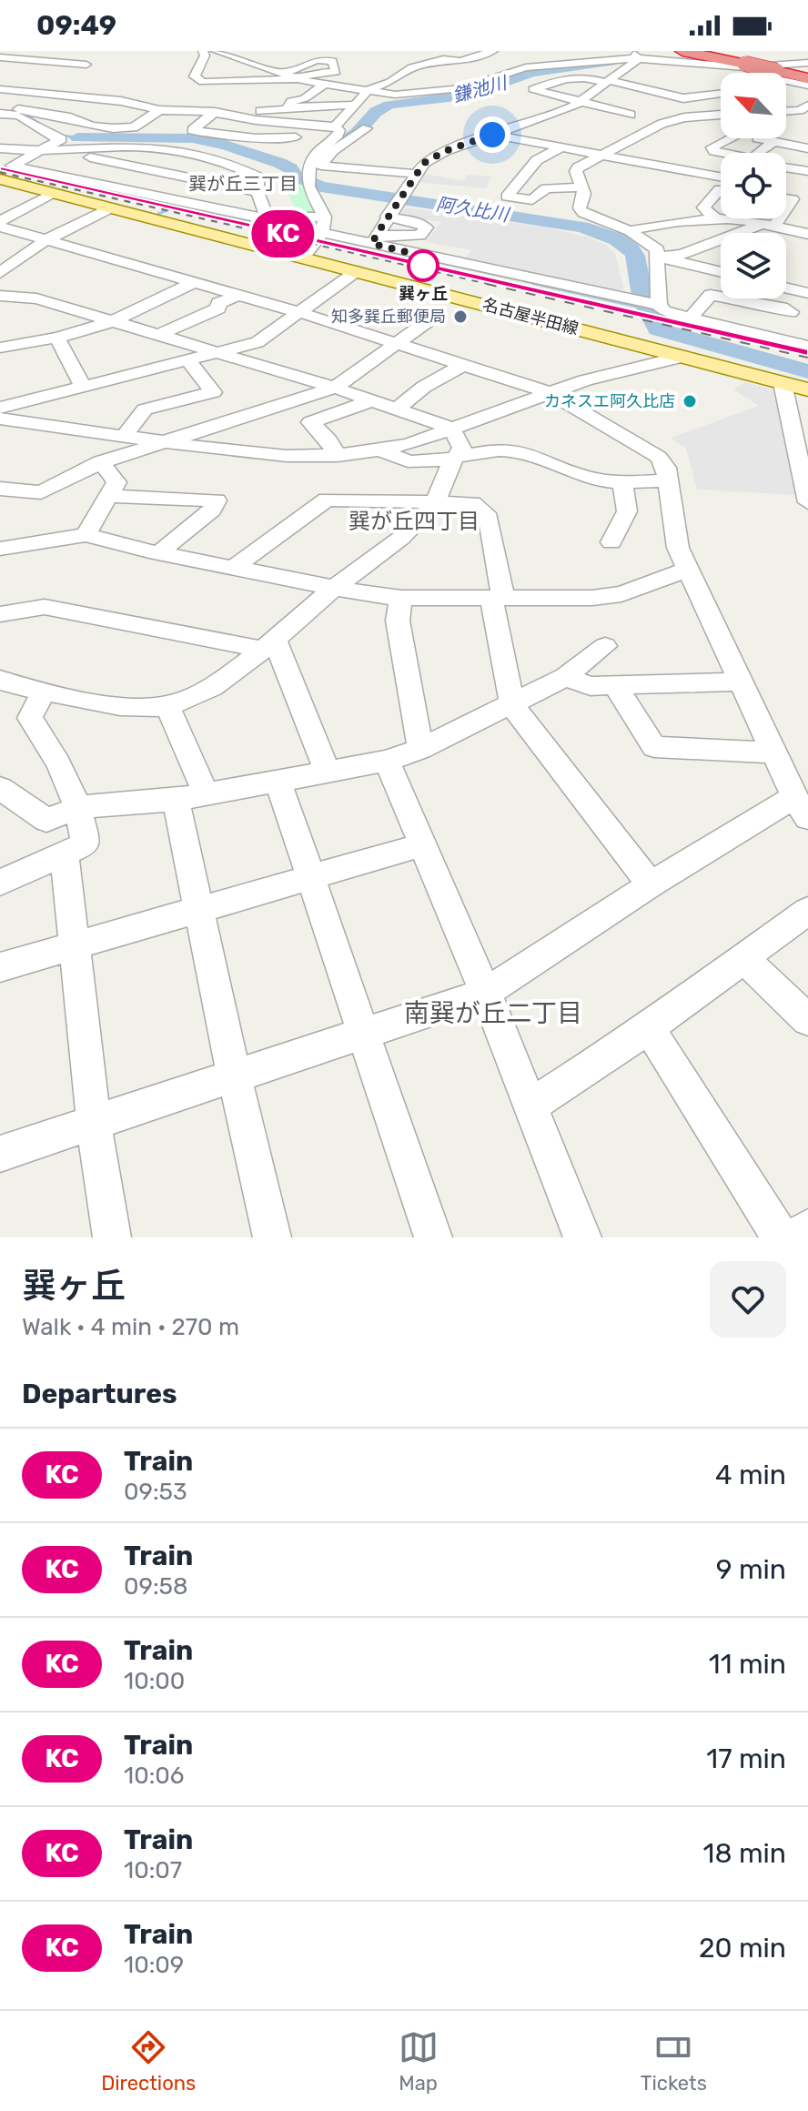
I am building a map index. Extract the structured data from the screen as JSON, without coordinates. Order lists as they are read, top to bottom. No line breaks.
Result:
{"streets":{"main road":["名古屋半田線"]},"districts":["巽が丘三丁目","巽が丘四丁目","南巽が丘二丁目"],"water":["鎌池川","阿久比川"],"places":["巽ヶ丘","知多巽丘郵便局","カネスエ阿久比店"],"north":"top left","page":{"status":"09:49","on_map":"KC","heading":[["巽ヶ丘","Walk · 4 min · 270 m"],"Departures"],"list":[{"mark":"KC","name":"Train","note":"09:53","value":"4 min"},{"mark":"KC","name":"Train","note":"09:58","value":"9 min"},{"mark":"KC","name":"Train","note":"10:00","value":"11 min"},{"mark":"KC","name":"Train","note":"10:06","value":"17 min"},{"mark":"KC","name":"Train","note":"10:07","value":"18 min"},{"mark":"KC","name":"Train","note":"10:09","value":"20 min"}],"tabs":["Directions","Map","Tickets"]}}
